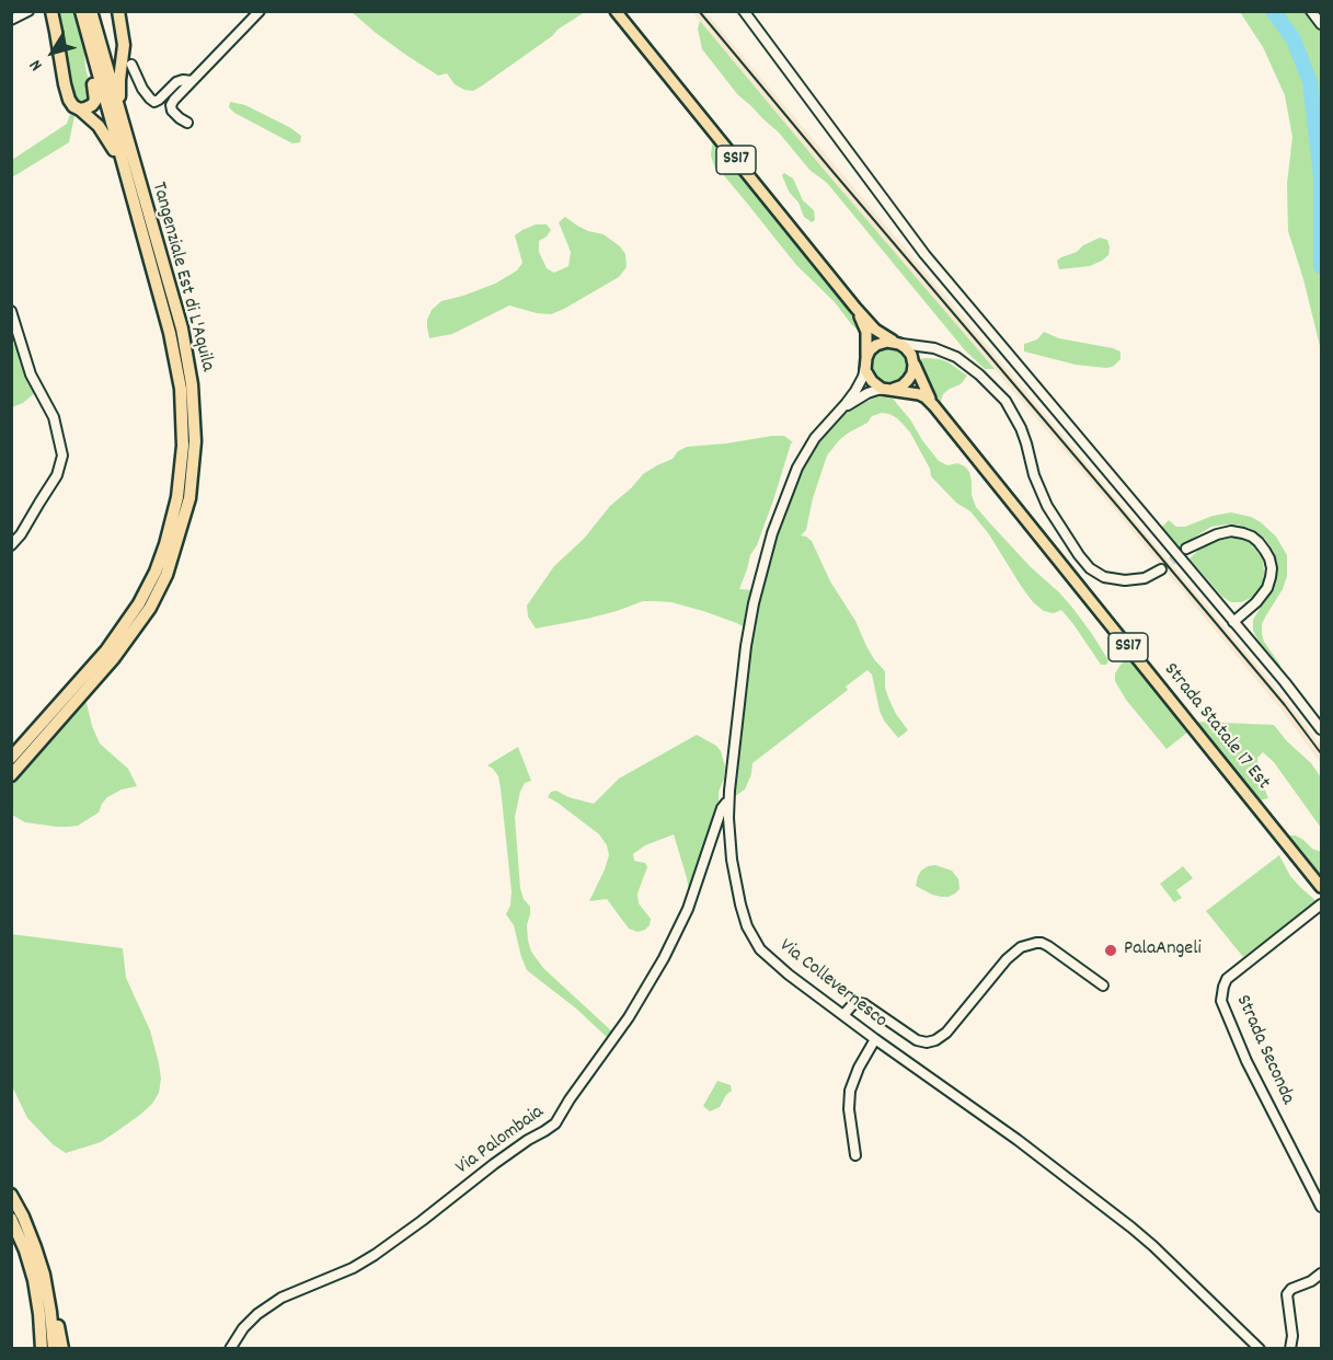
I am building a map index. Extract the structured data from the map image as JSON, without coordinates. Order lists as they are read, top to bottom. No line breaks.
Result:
{"streets":{"highway":["Tangenziale Est di L'Aquila"],"main road":["SS17","Strada Statale 17 Est"],"street":["Via Collevernesco","Strada Seconda","Via Palombaia"]},"crossings":[["SS17","Strada Statale 17 Est"],["SS17","Via Collevernesco"],["Strada Statale 17 Est","Via Collevernesco"],["Via Collevernesco","Via Palombaia"]],"places":["PalaAngeli"],"north":"bottom left"}
